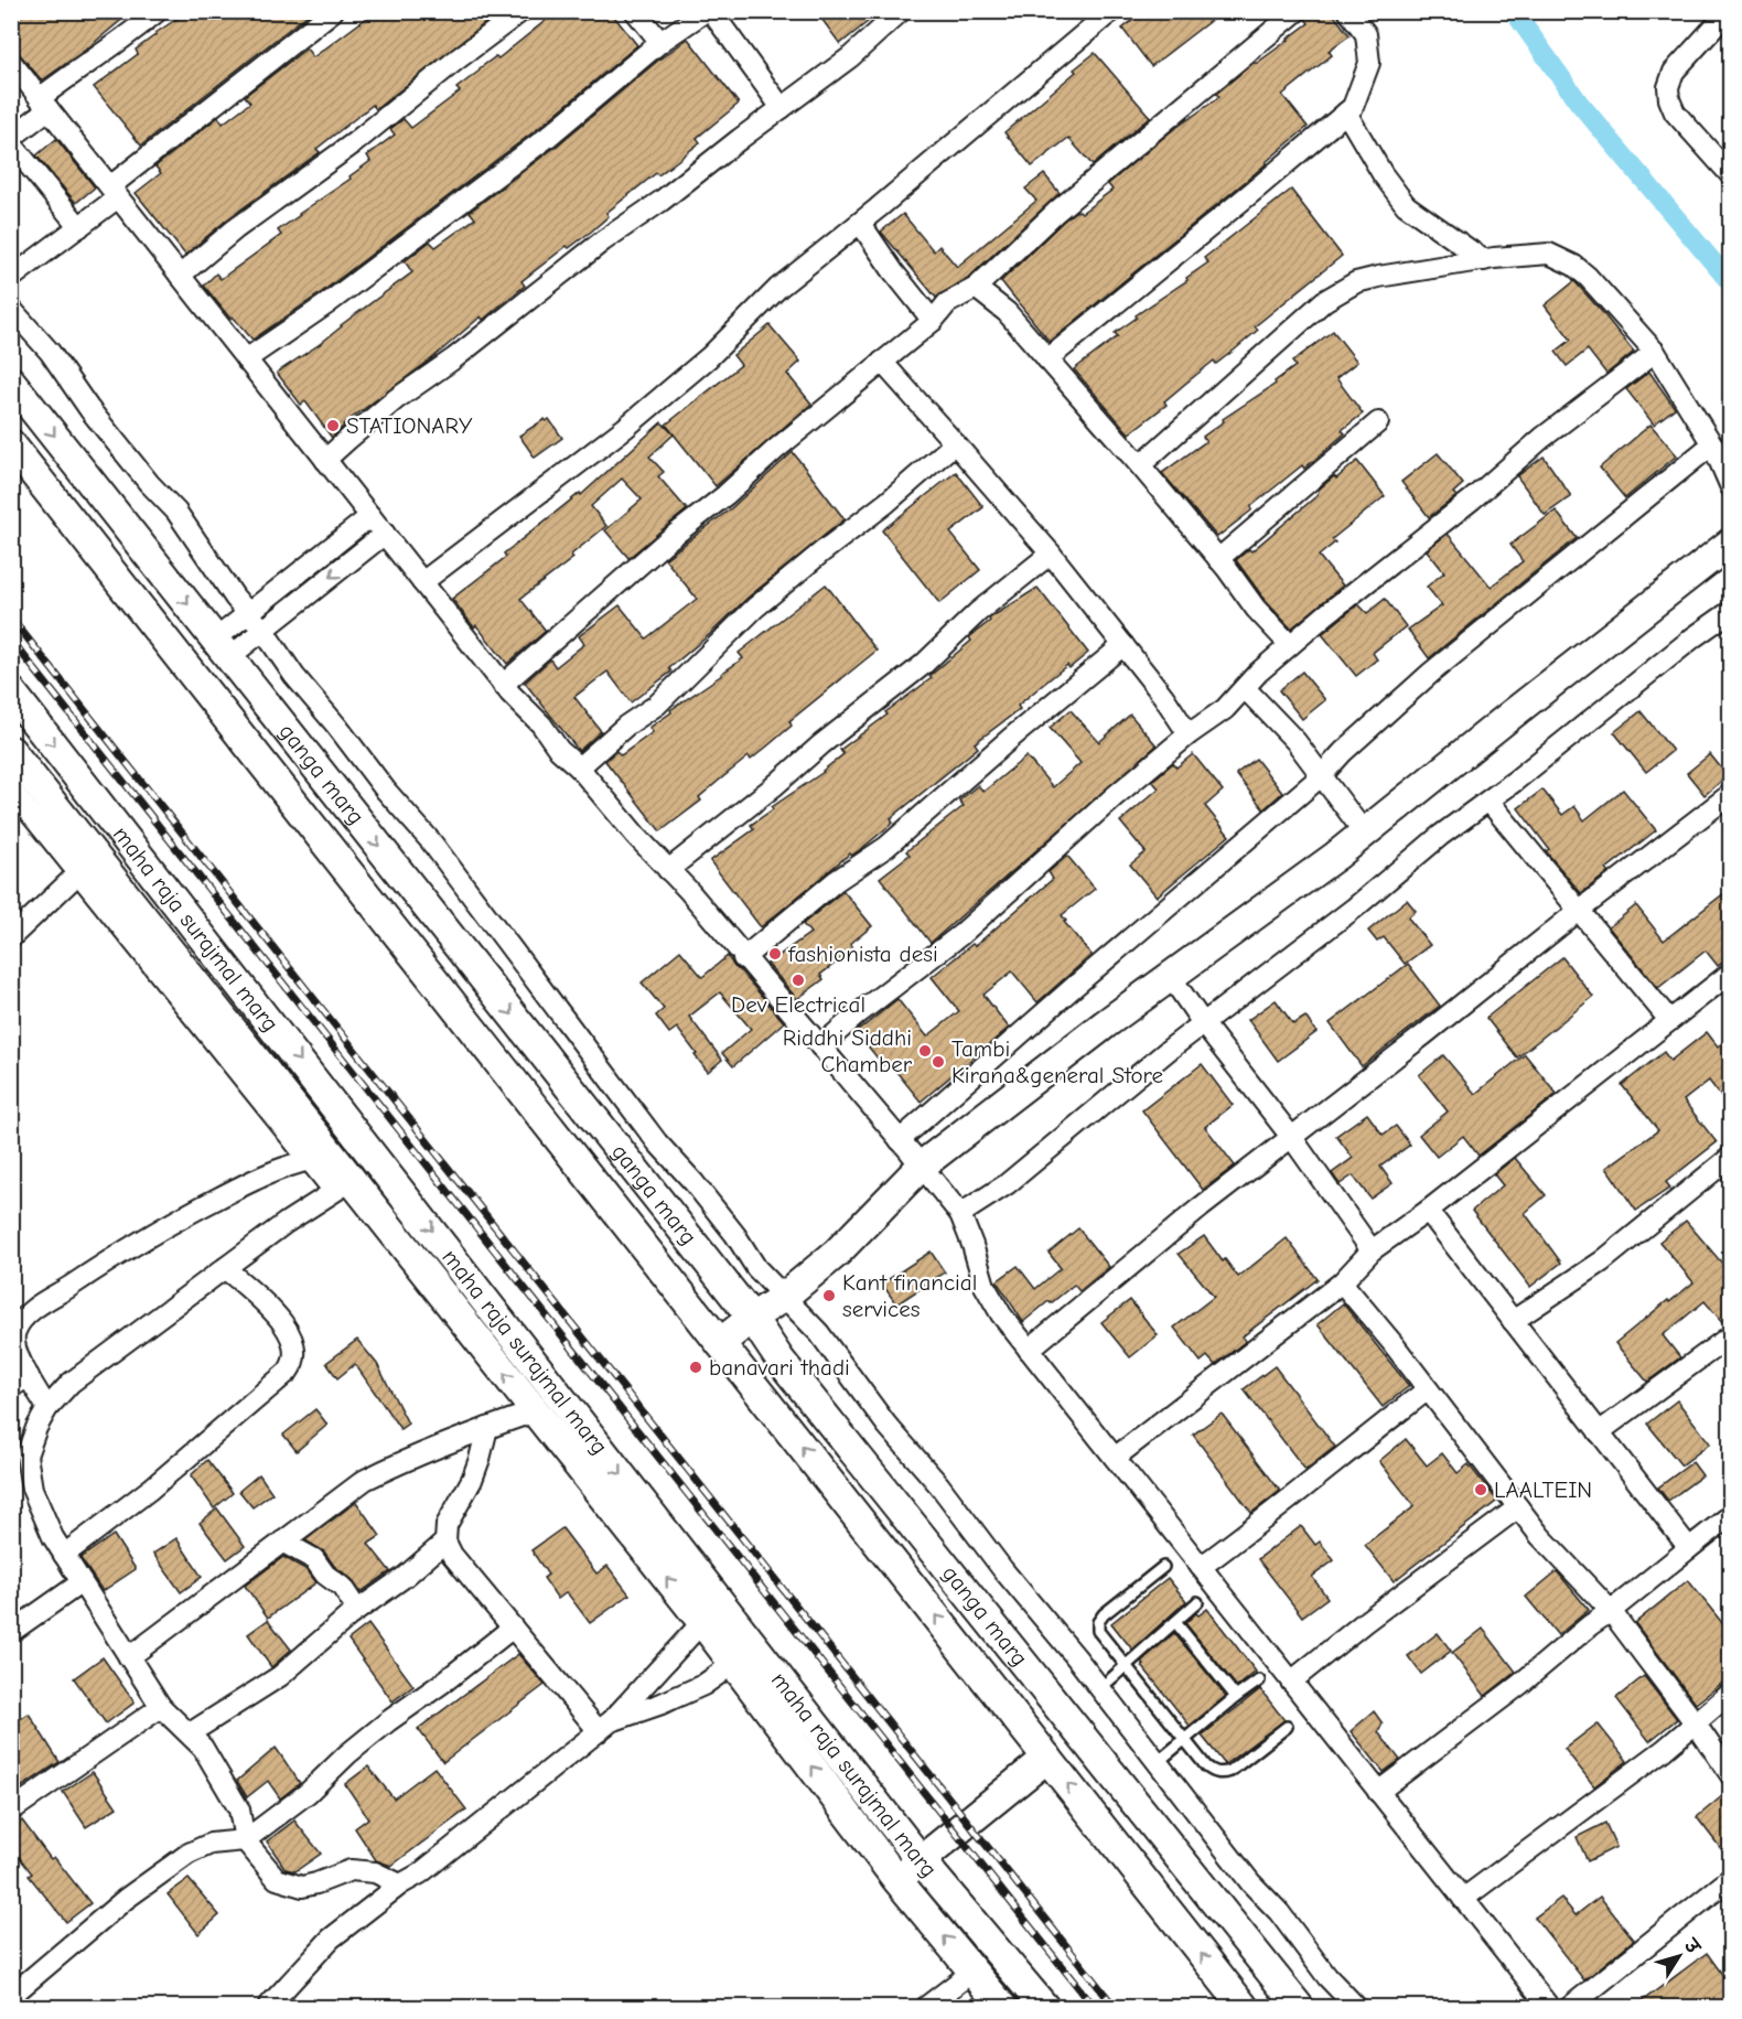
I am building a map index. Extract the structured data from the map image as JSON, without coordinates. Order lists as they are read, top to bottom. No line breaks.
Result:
{"streets":{"street":["ganga marg","maha raja surajmal marg"]},"places":["STATIONARY","fashionista desi","Dev Electrical","Riddhi Siddhi Chamber","Tambi Kirana&general Store","Kant financial services","banavari thadi","LAALTEIN"],"north":"top right"}
